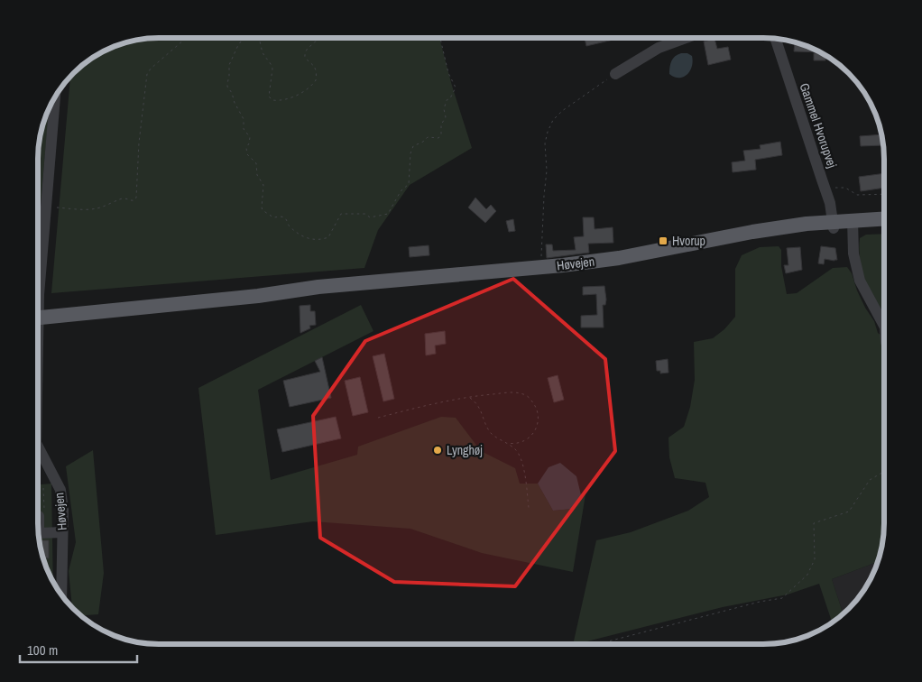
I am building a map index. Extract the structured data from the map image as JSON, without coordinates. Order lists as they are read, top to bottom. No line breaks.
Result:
{"streets":{"main road":["Høvejen"],"street":["Gammel Hvorupvej"]},"crossings":[["Gammel Hvorupvej","Høvejen"]],"places":{"transit":["Hvorup"],"other":["Lynghøj"]},"scale_bar":"100 m"}
